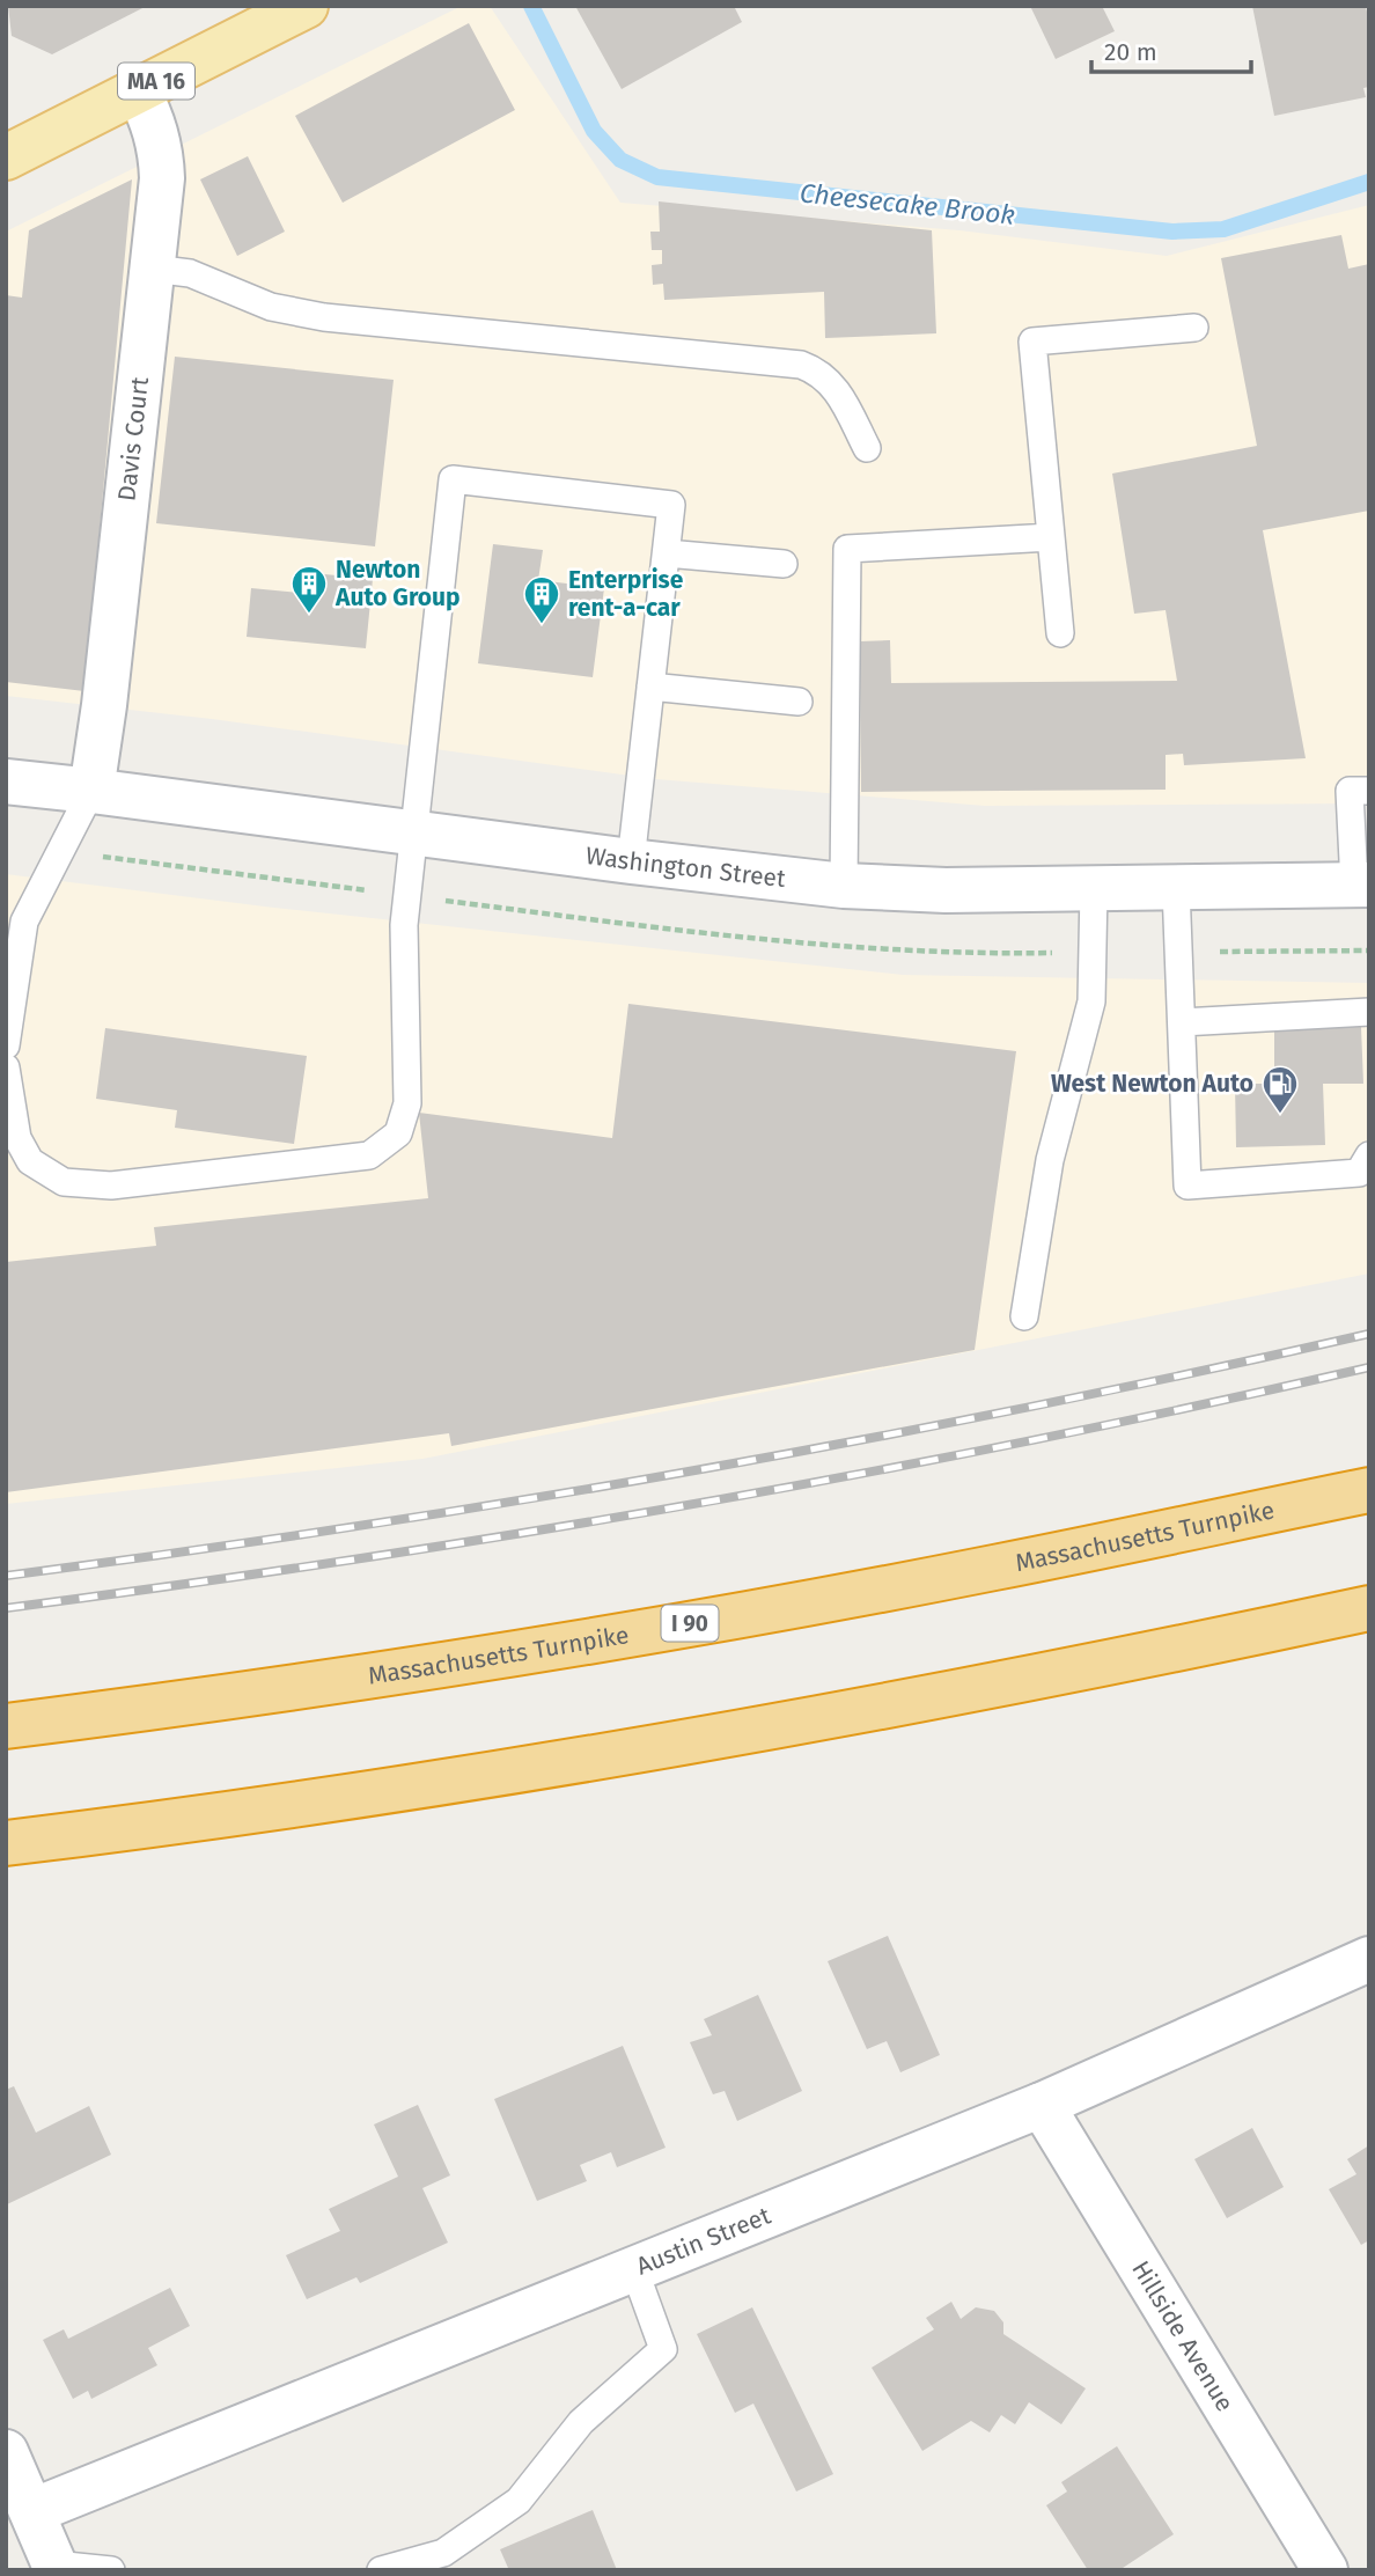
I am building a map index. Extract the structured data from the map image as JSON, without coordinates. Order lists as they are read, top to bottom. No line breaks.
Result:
{"streets":{"highway":["Massachusetts Turnpike","I 90"],"main road":["MA 16","Davis Court","Washington Street","Austin Street","Hillside Avenue"]},"crossings":[["MA 16","Davis Court"],["Davis Court","Washington Street"],["Austin Street","Hillside Avenue"]],"water":["Cheesecake Brook"],"places":{"building":["Newton Auto Group","Enterprise rent-a-car"],"fuel station":["West Newton Auto"]},"scale_bar":"20 m"}
